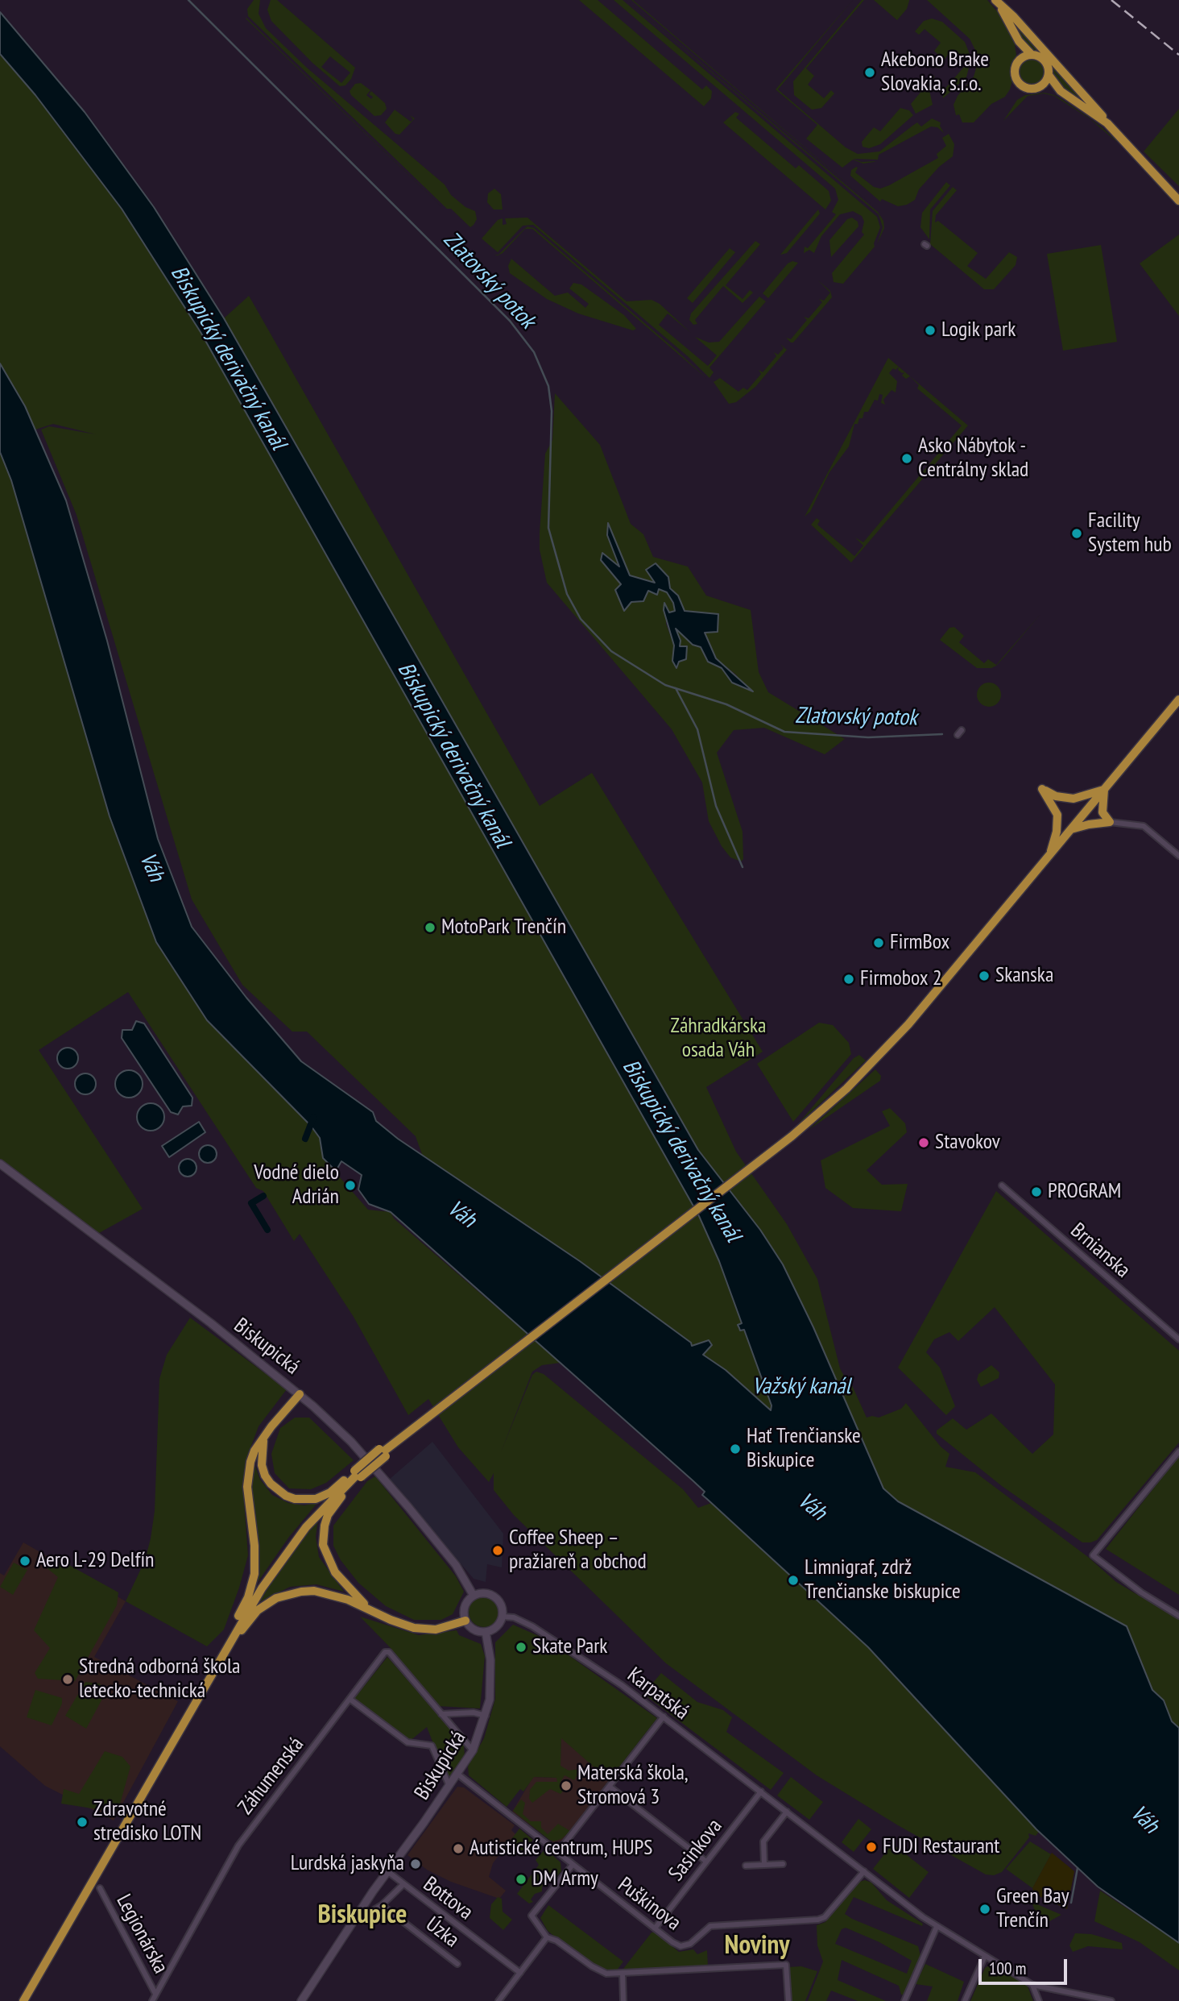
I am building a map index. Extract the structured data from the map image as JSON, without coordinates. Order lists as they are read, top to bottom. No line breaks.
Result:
{"streets":{"street":["Brnianska","Biskupická","Karpatská","Záhumenská","Sasinkova","Bottova","Puškinova","Úzka","Legionárska"]},"crossings":[["Biskupická","Karpatská"],["Biskupická","Záhumenská"],["Biskupická","Bottova"],["Biskupická","Puškinova"],["Karpatská","Sasinkova"],["Karpatská","Puškinova"],["Záhumenská","Legionárska"],["Sasinkova","Puškinova"],["Bottova","Úzka"]],"districts":["Biskupice","Noviny"],"water":["Zlatovský potok","Biskupický derivačný kanál","Váh","Važský kanál"],"parks":["Záhradkárska osada Váh"],"places":["Akebono Brake Slovakia, s.r.o.","Logik park","Asko Nábytok - Centrálny sklad","Facility System hub","MotoPark Trenčín","FirmBox","Skanska","Firmobox 2","Stavokov","Vodné dielo Adrián","PROGRAM","Hať Trenčianske Biskupice","Coffee Sheep – pražiareň a obchod","Aero L-29 Delfín","Limnigraf, zdrž Trenčianske biskupice","Skate Park","Stredná odborná škola letecko-technická","Materská škola, Stromová 3","Zdravotné stredisko LOTN","FUDI Restaurant","Autistické centrum, HUPS","Lurdská jaskyňa","DM Army","Green Bay Trenčín"],"scale_bar":"100 m"}
